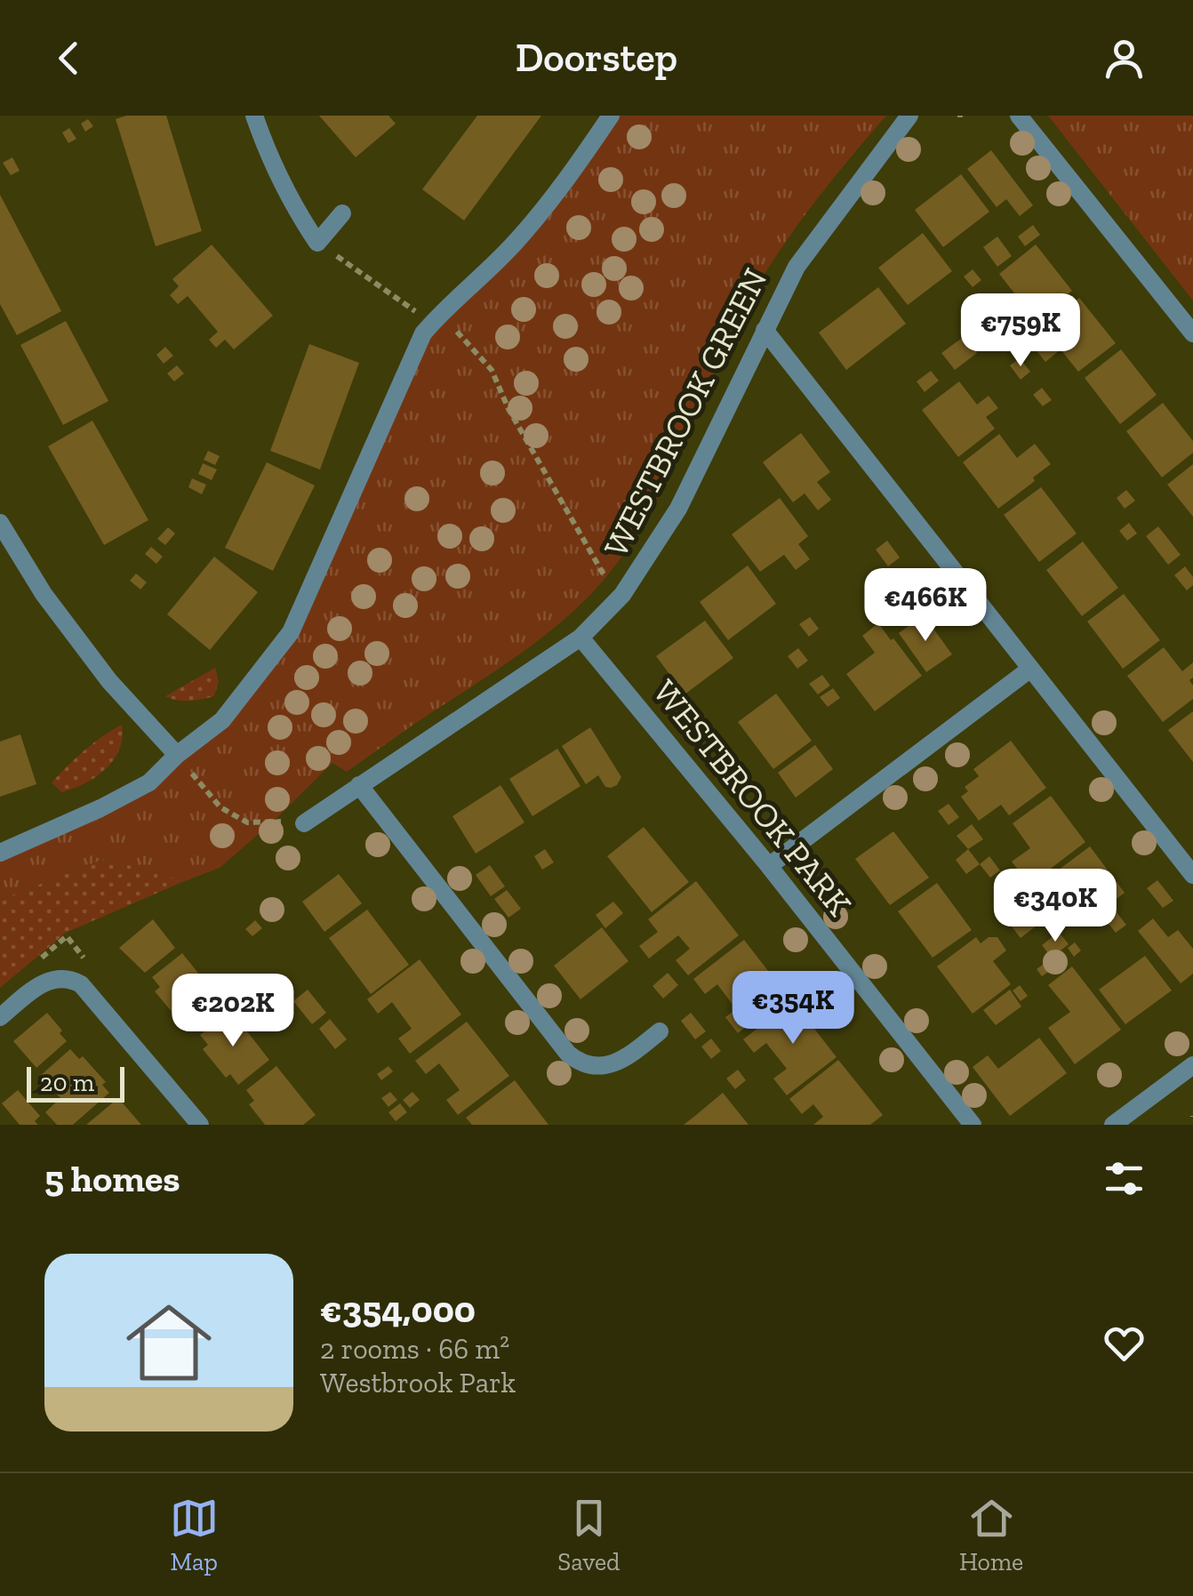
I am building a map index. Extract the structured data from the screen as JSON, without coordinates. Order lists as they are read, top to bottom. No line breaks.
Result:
{"streets":{"street":["WESTBROOK GREEN","WESTBROOK PARK"]},"crossings":[["WESTBROOK GREEN","WESTBROOK PARK"]],"scale_bar":"20 m","page":{"header":"Doorstep","price":["€759K","€466K","€340K","€354K","€202K"],"scale":"20 m","heading":"5 homes","list":[{"name":"€354,000","note":"2 rooms · 66 m² · Westbrook Park"}],"tabs":["Map","Saved","Home"]}}
